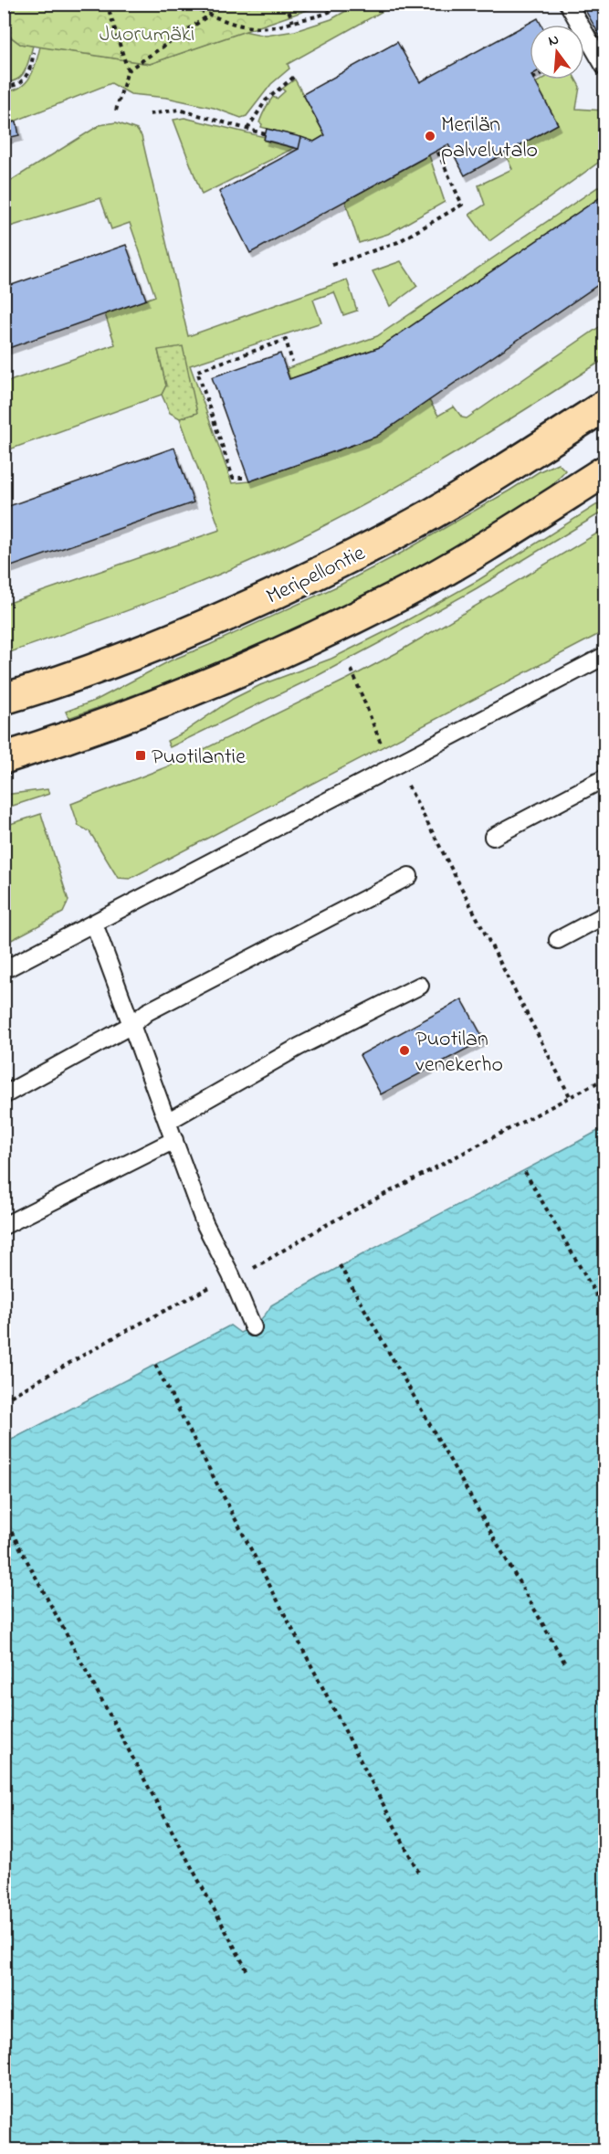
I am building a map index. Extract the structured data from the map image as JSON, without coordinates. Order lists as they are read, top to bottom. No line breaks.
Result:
{"streets":{"main road":["Meripellontie"]},"parks":["Juorumäki"],"places":{"other":["Merilän palvelutalo","Puotilan venekerho"],"transit":["Puotilantie"]},"north":"top"}
